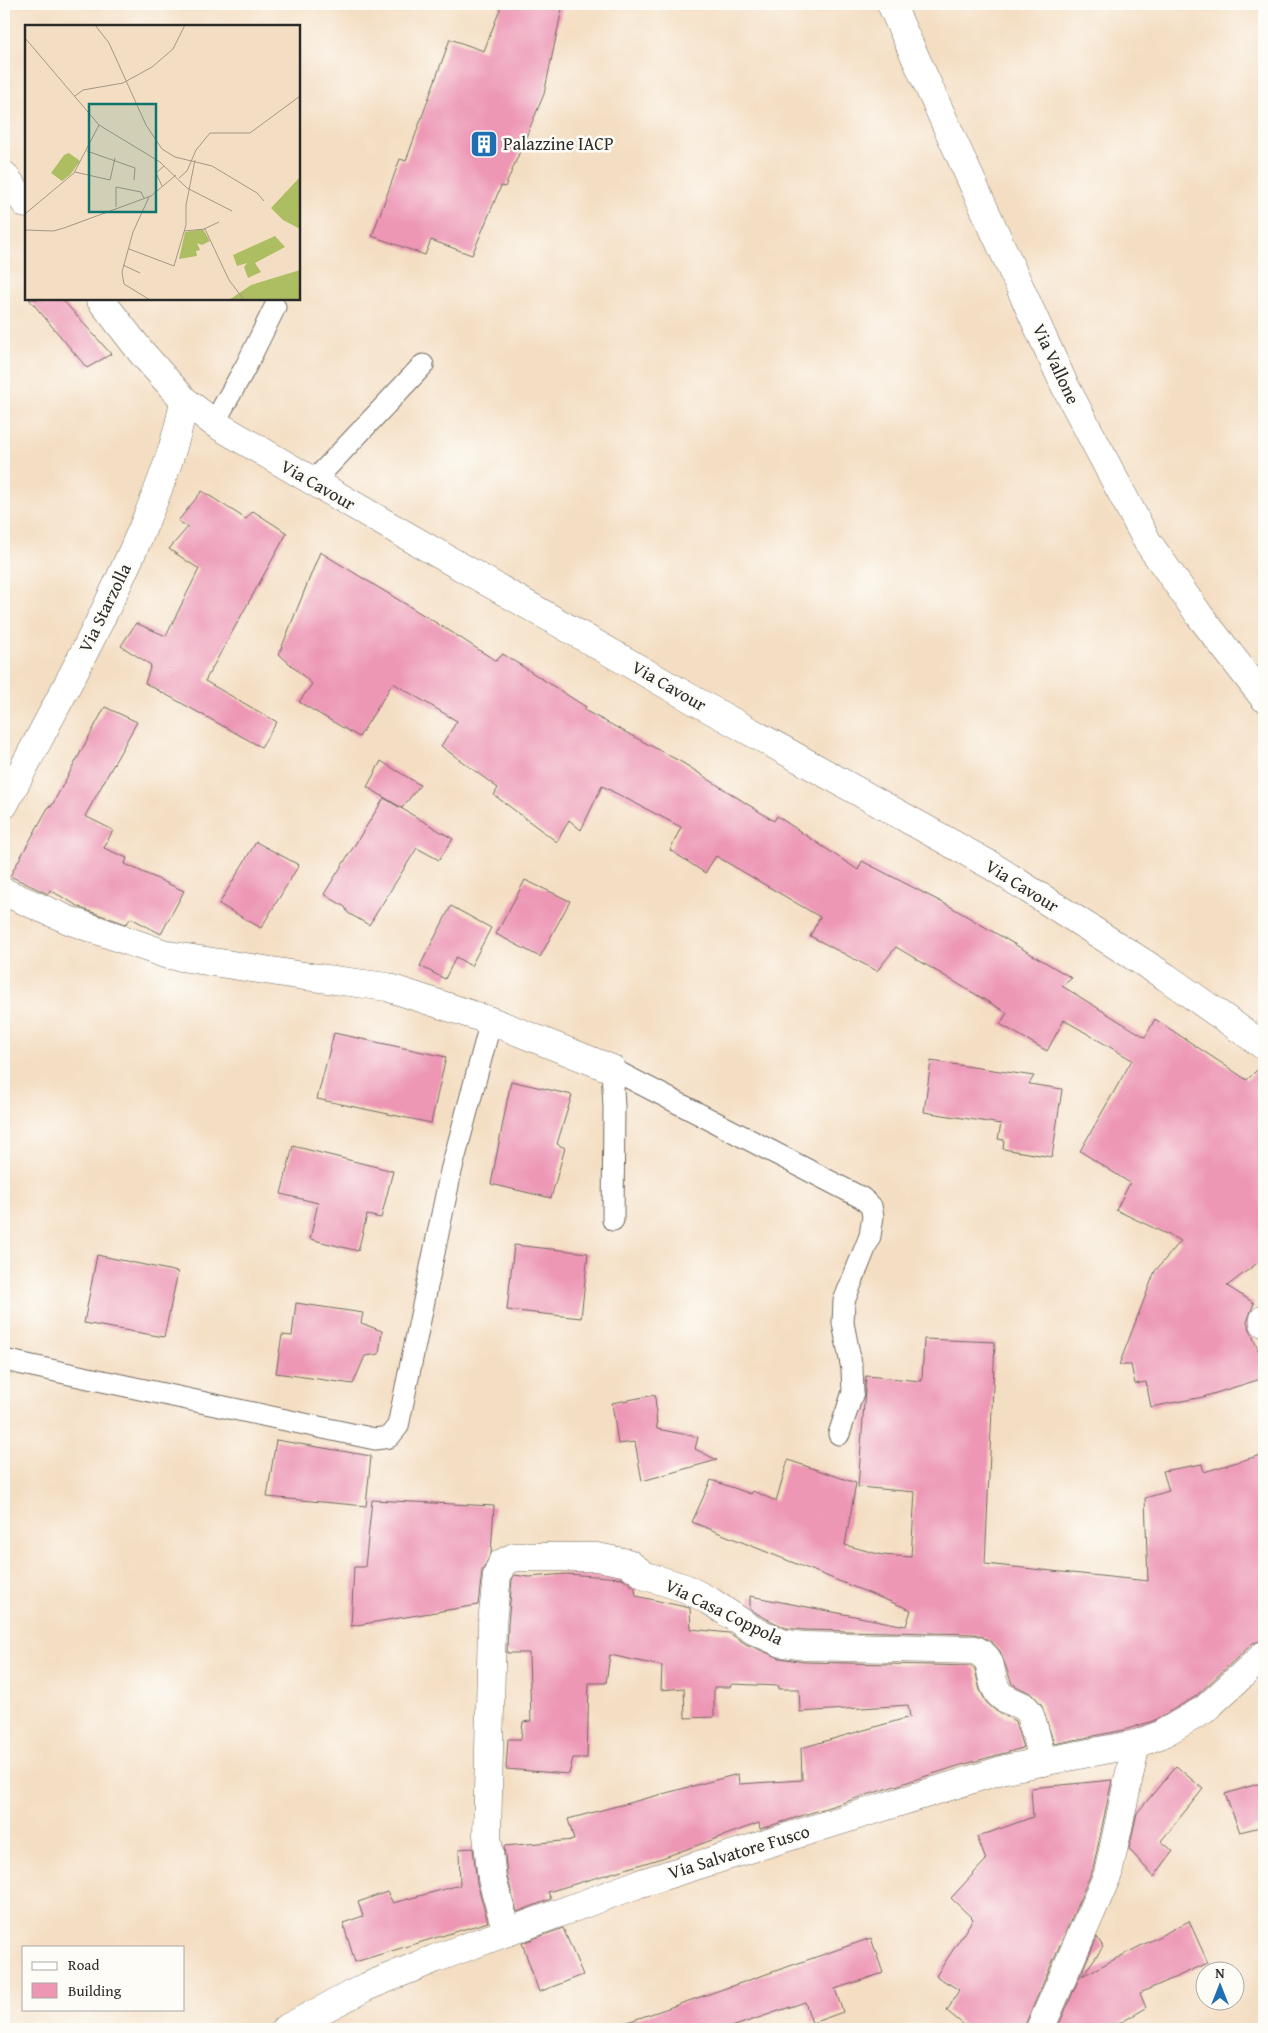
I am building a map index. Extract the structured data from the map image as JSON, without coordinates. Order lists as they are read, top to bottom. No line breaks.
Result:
{"streets":{"street":["Via Vallone","Via Cavour","Via Starzolla","Via Casa Coppola","Via Salvatore Fusco"]},"crossings":[["Via Cavour","Via Starzolla"],["Via Casa Coppola","Via Salvatore Fusco"]],"places":{"building":["Palazzine IACP"]},"legend":["Road","Building"],"north":"top"}
